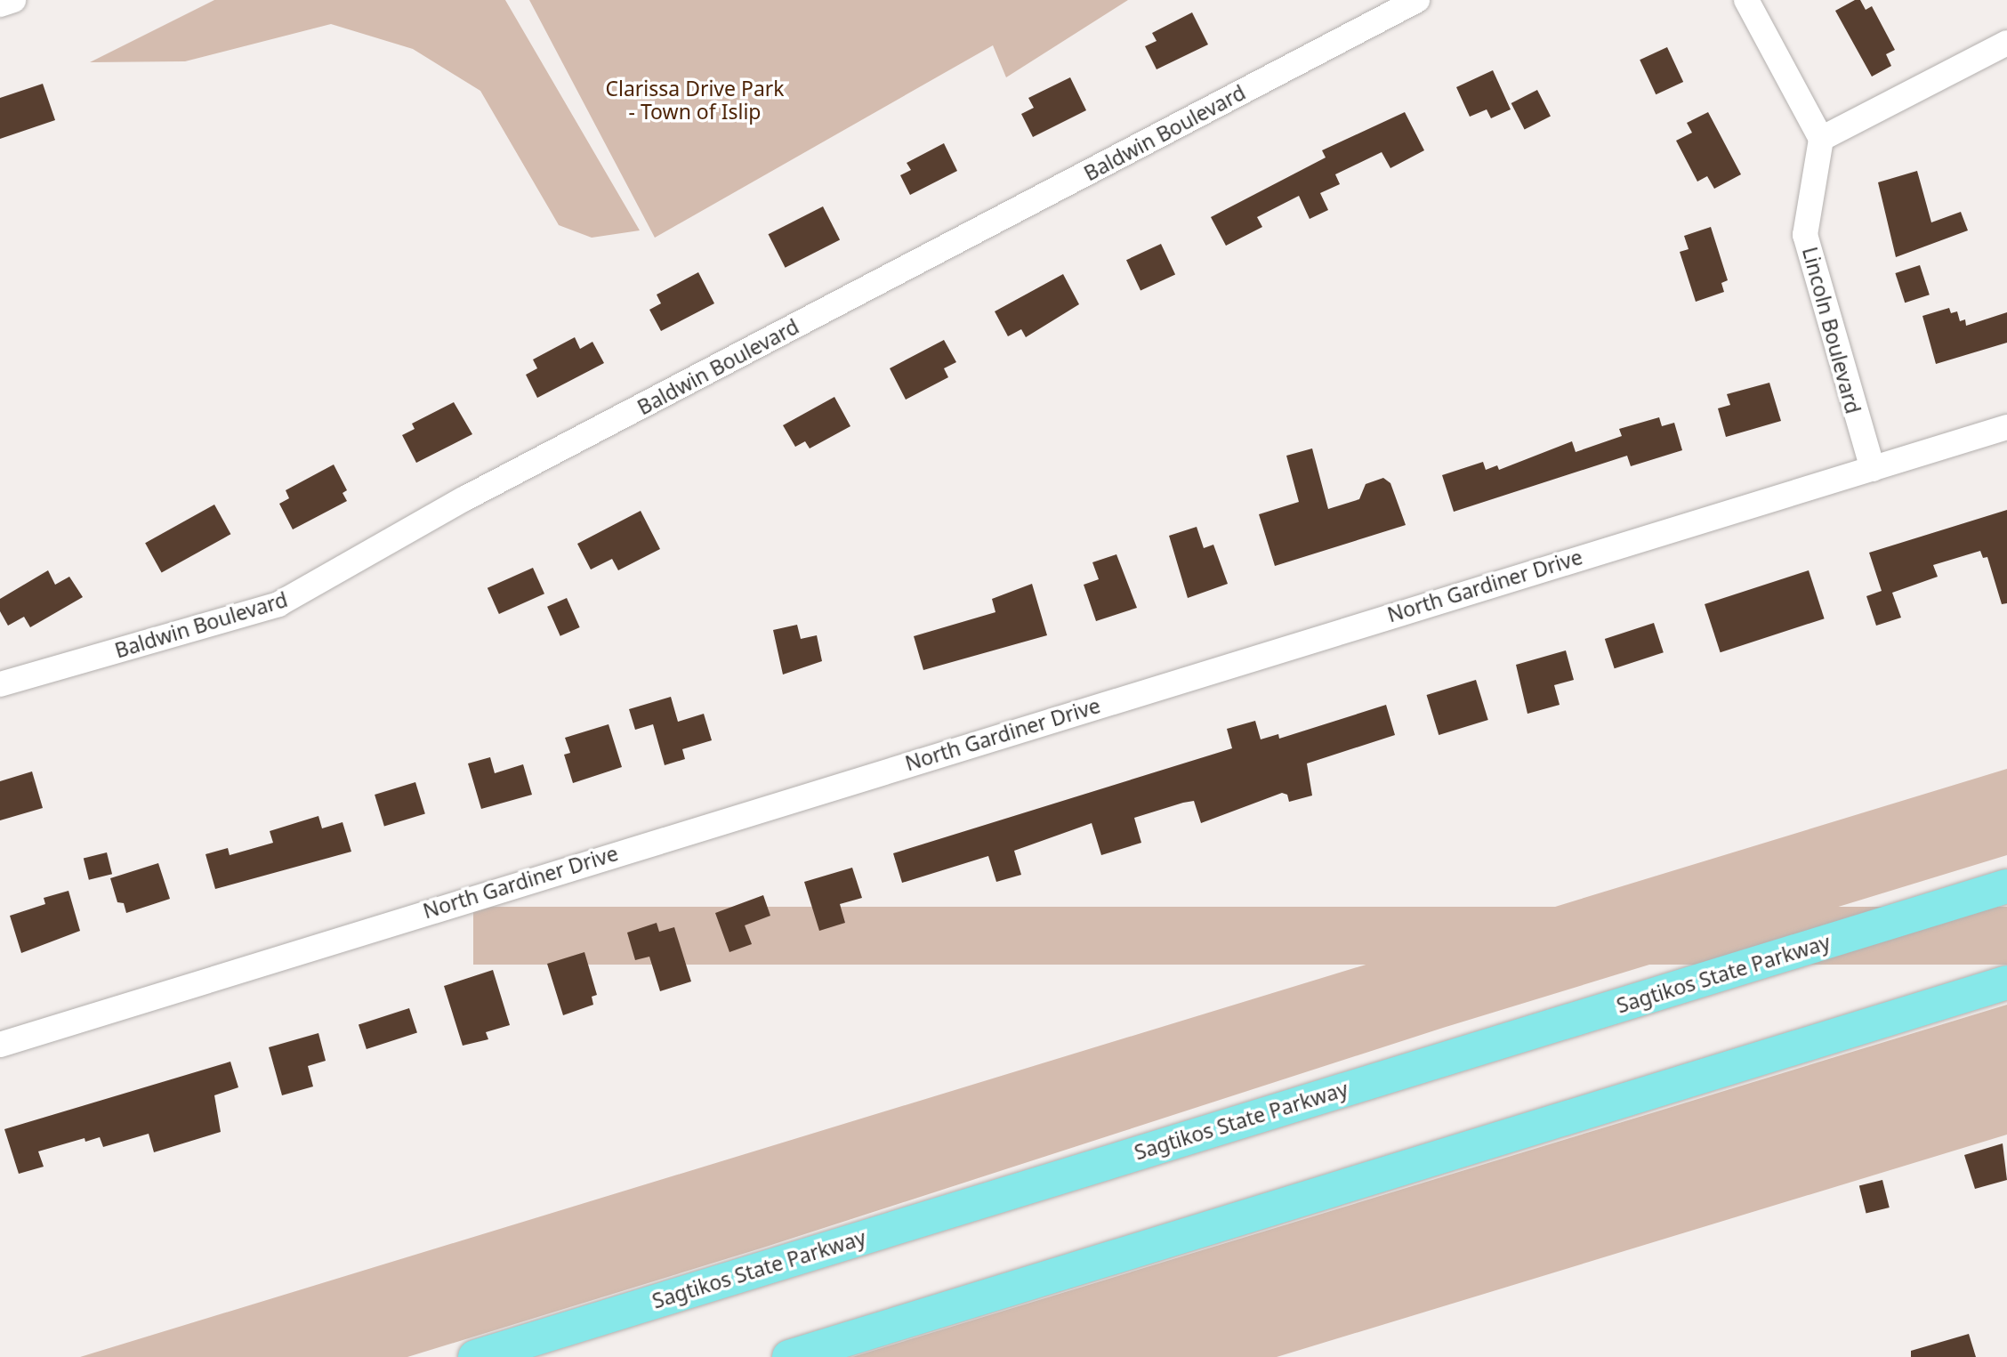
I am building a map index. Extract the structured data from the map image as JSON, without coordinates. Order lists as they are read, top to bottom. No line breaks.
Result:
{"streets":{"highway":["Sagtikos State Parkway"],"street":["Baldwin Boulevard","Lincoln Boulevard","North Gardiner Drive"]},"crossings":[["Lincoln Boulevard","North Gardiner Drive"]],"parks":["Clarissa Drive Park - Town of Islip"]}
